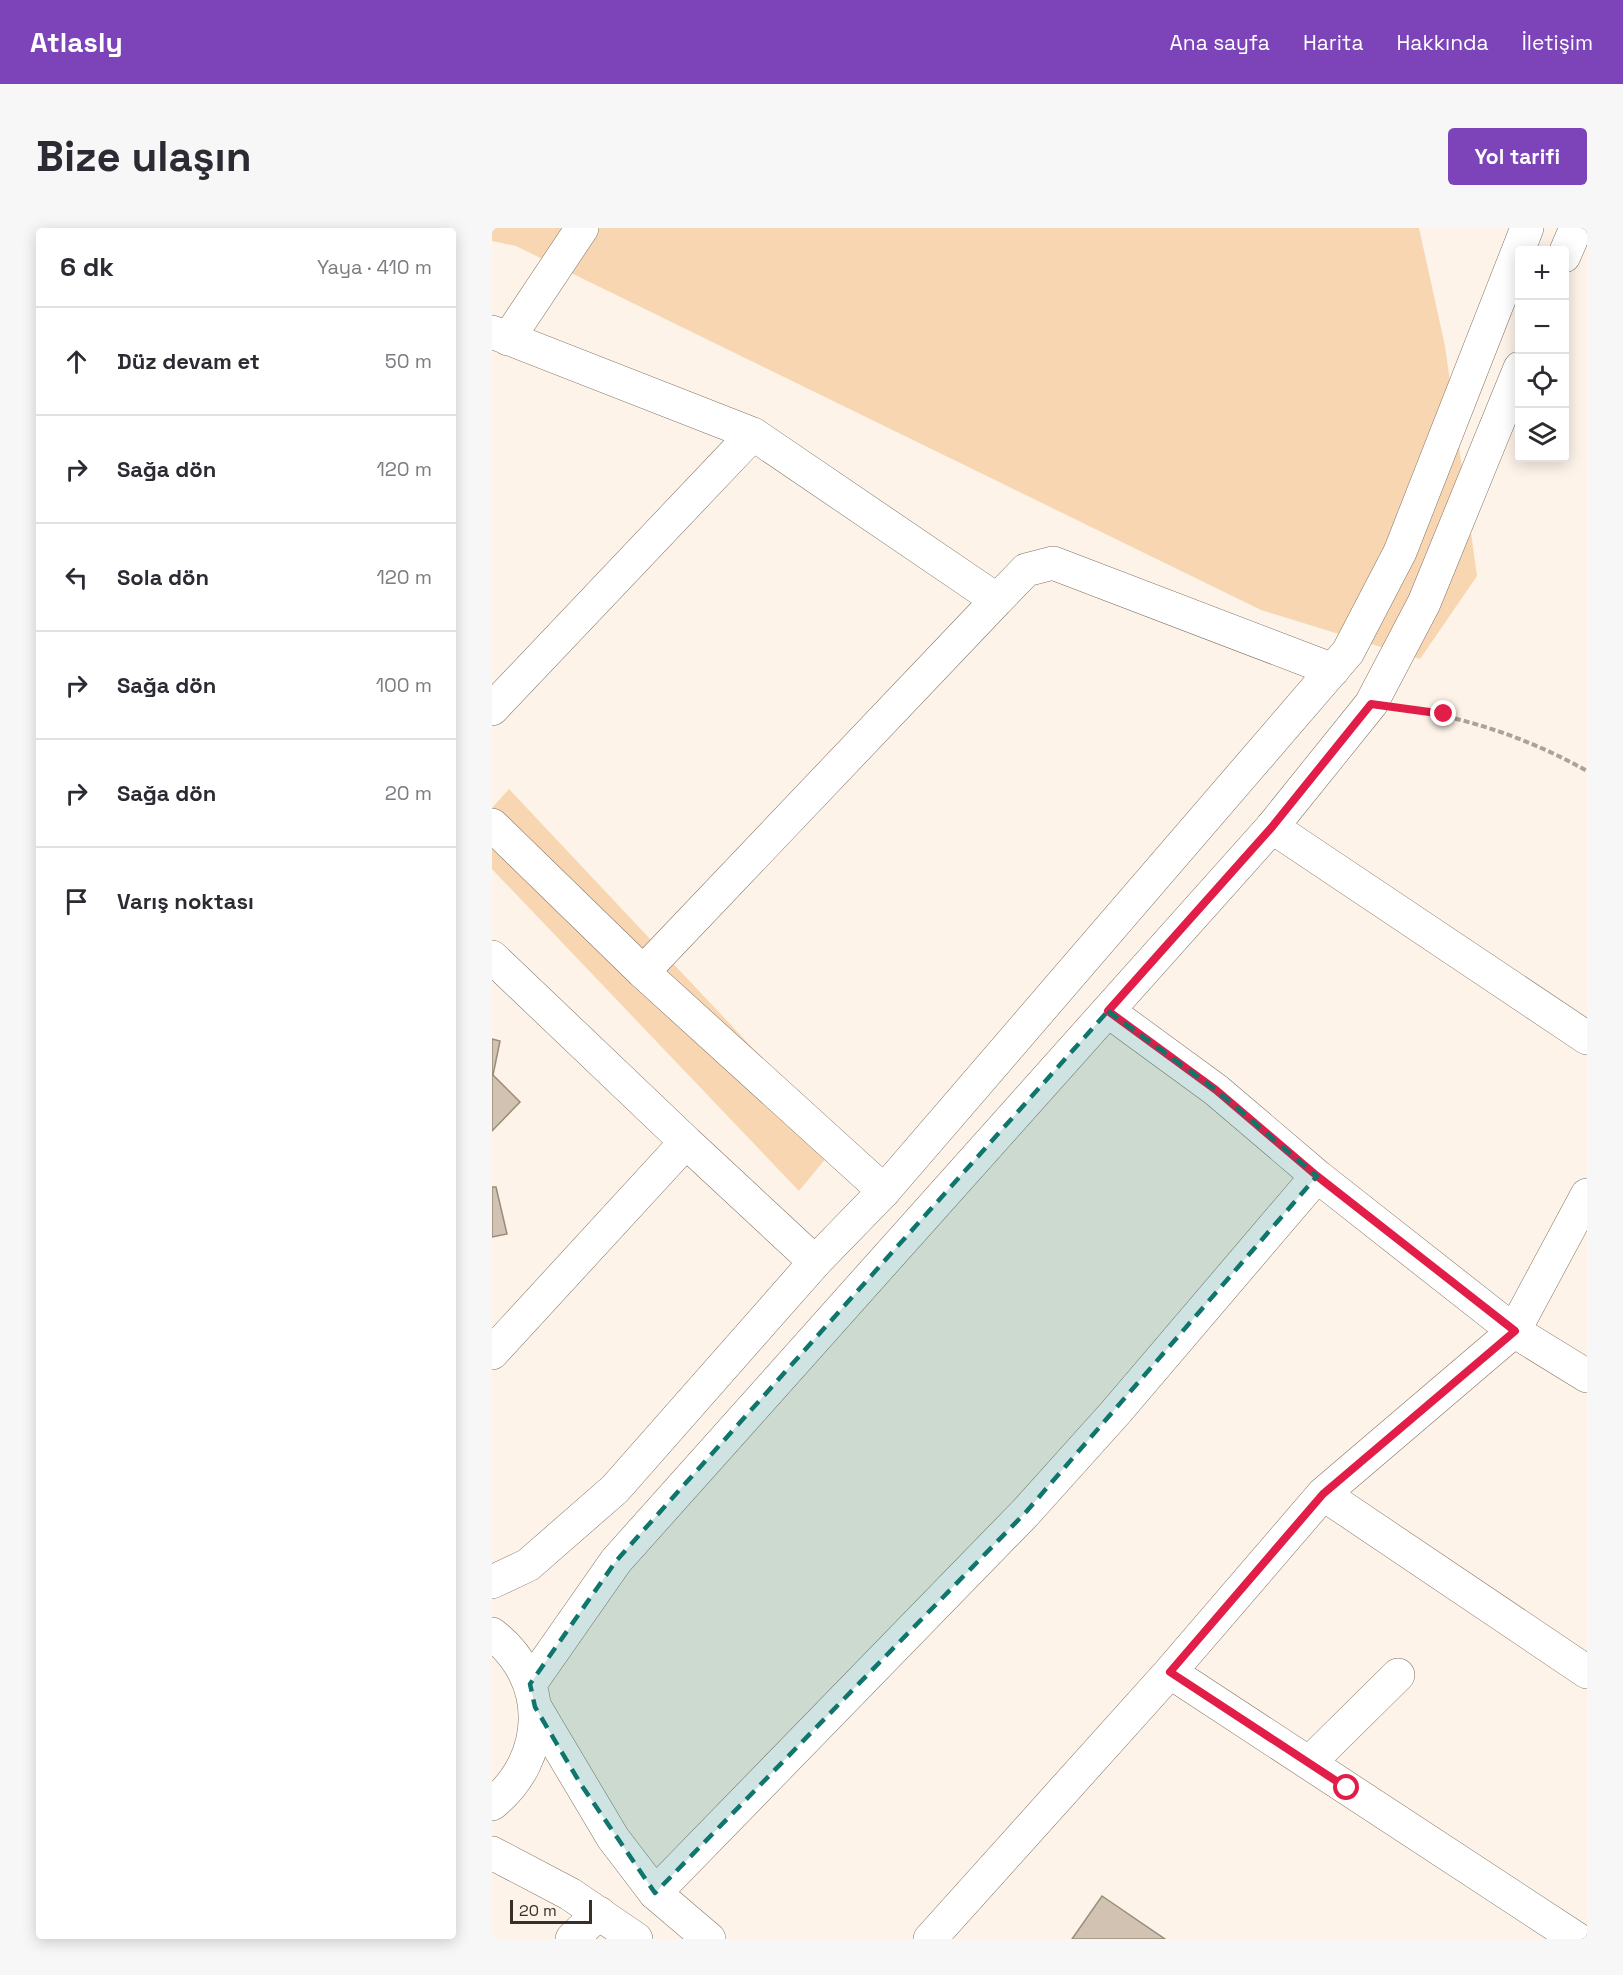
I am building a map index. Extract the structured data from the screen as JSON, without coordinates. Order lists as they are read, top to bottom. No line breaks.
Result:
{"scale_bar":"20 m","page":{"header":"Atlasly","nav":["Ana sayfa","Harita","Hakkında","İletişim"],"buttons":"Yol tarifi","title":"Bize ulaşın","heading":["6 dk","Yaya · 410 m"],"map_buttons":["+","−"],"list":[["Düz devam et","50 m"],["Sağa dön","120 m"],["Sola dön","120 m"],["Sağa dön","100 m"],["Sağa dön","20 m"],"Varış noktası"],"scale":"20 m"}}
